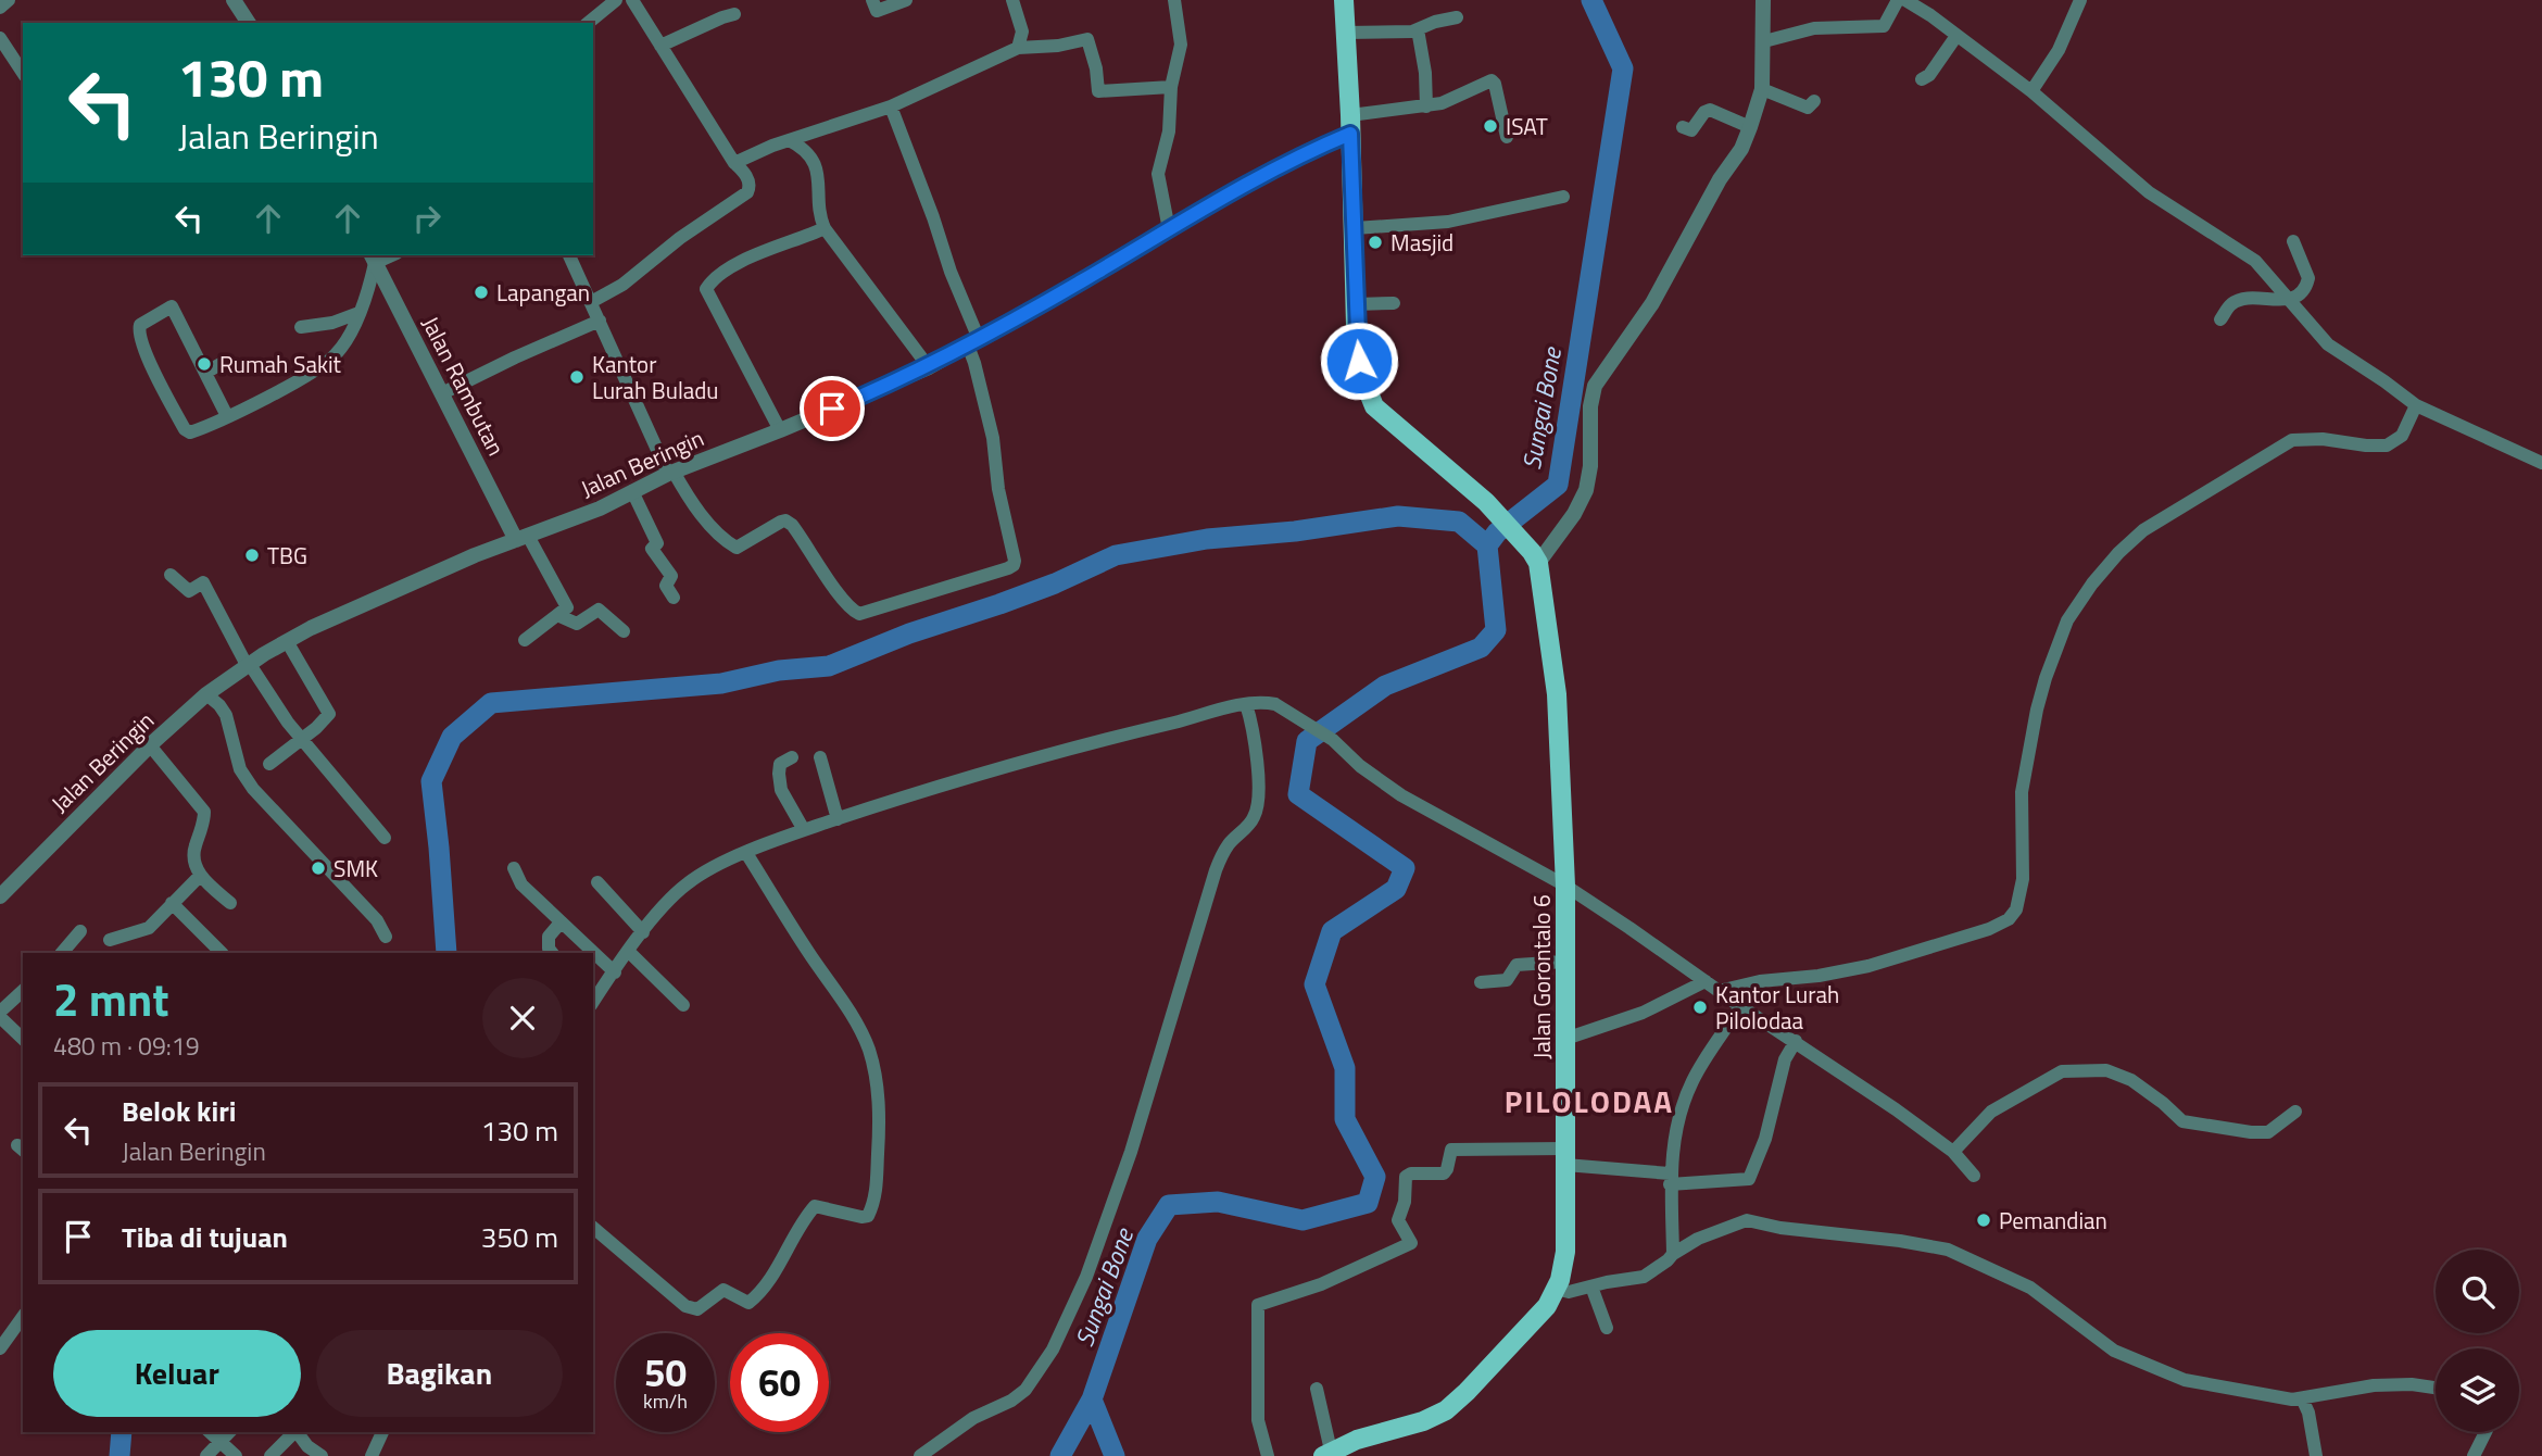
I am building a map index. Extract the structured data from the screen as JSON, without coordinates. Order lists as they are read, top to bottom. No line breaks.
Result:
{"streets":{"main road":["Jalan Gorontalo 6"],"street":["Jalan Rambutan","Jalan Beringin"]},"crossings":[["Jalan Rambutan","Jalan Beringin"]],"districts":["PILOLODAA"],"water":["Sungai Bone"],"places":["ISAT","Masjid","Lapangan","Rumah Sakit","Kantor Lurah Buladu","TBG","SMK","Kantor Lurah Pilolodaa","Pemandian"],"page":{"turn":["130 m","Jalan Beringin"],"heading":["2 mnt","480 m · 09:19"],"list":[{"name":"Belok kiri","note":"Jalan Beringin","value":"130 m"},{"name":"Tiba di tujuan","value":"350 m"}],"buttons":["Keluar","Bagikan"],"speed":"50 km/h","limit":"60"}}
